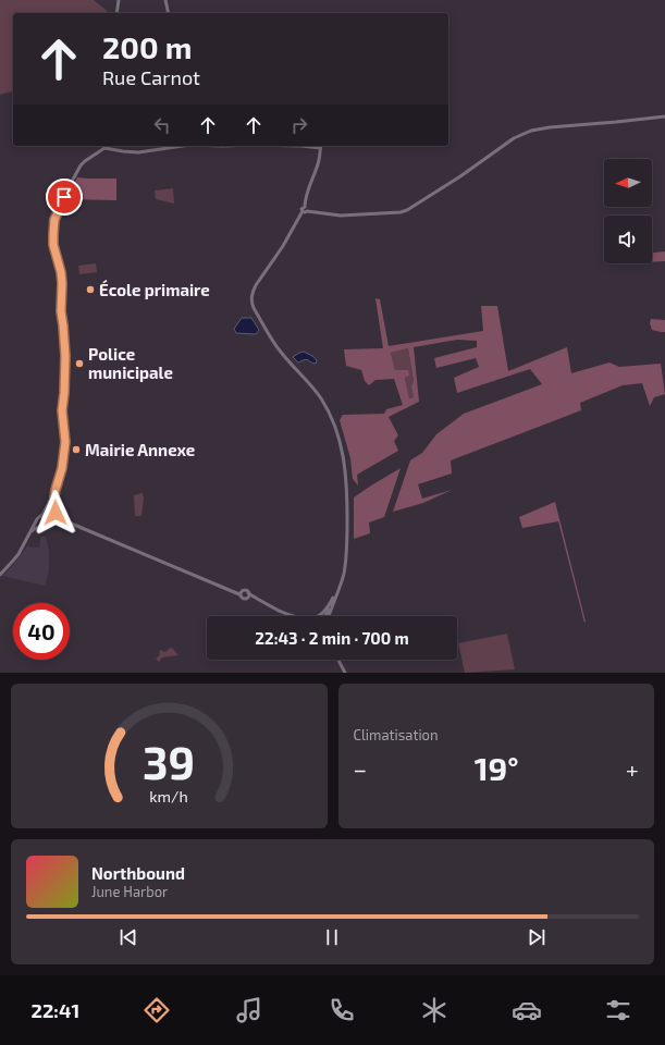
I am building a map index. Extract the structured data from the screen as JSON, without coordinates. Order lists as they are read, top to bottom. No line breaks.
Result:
{"places":["École primaire","Police municipale","Mairie Annexe"],"north":"left","page":{"turn":["200 m","Rue Carnot"],"limit":"40","trip":"22:43 · 2 min · 700 m","tile":"Climatisation","heat":["−","19°","+"],"song":["Northbound","June Harbor"],"tabs":"22:41","gauge":["39","km/h"]}}
